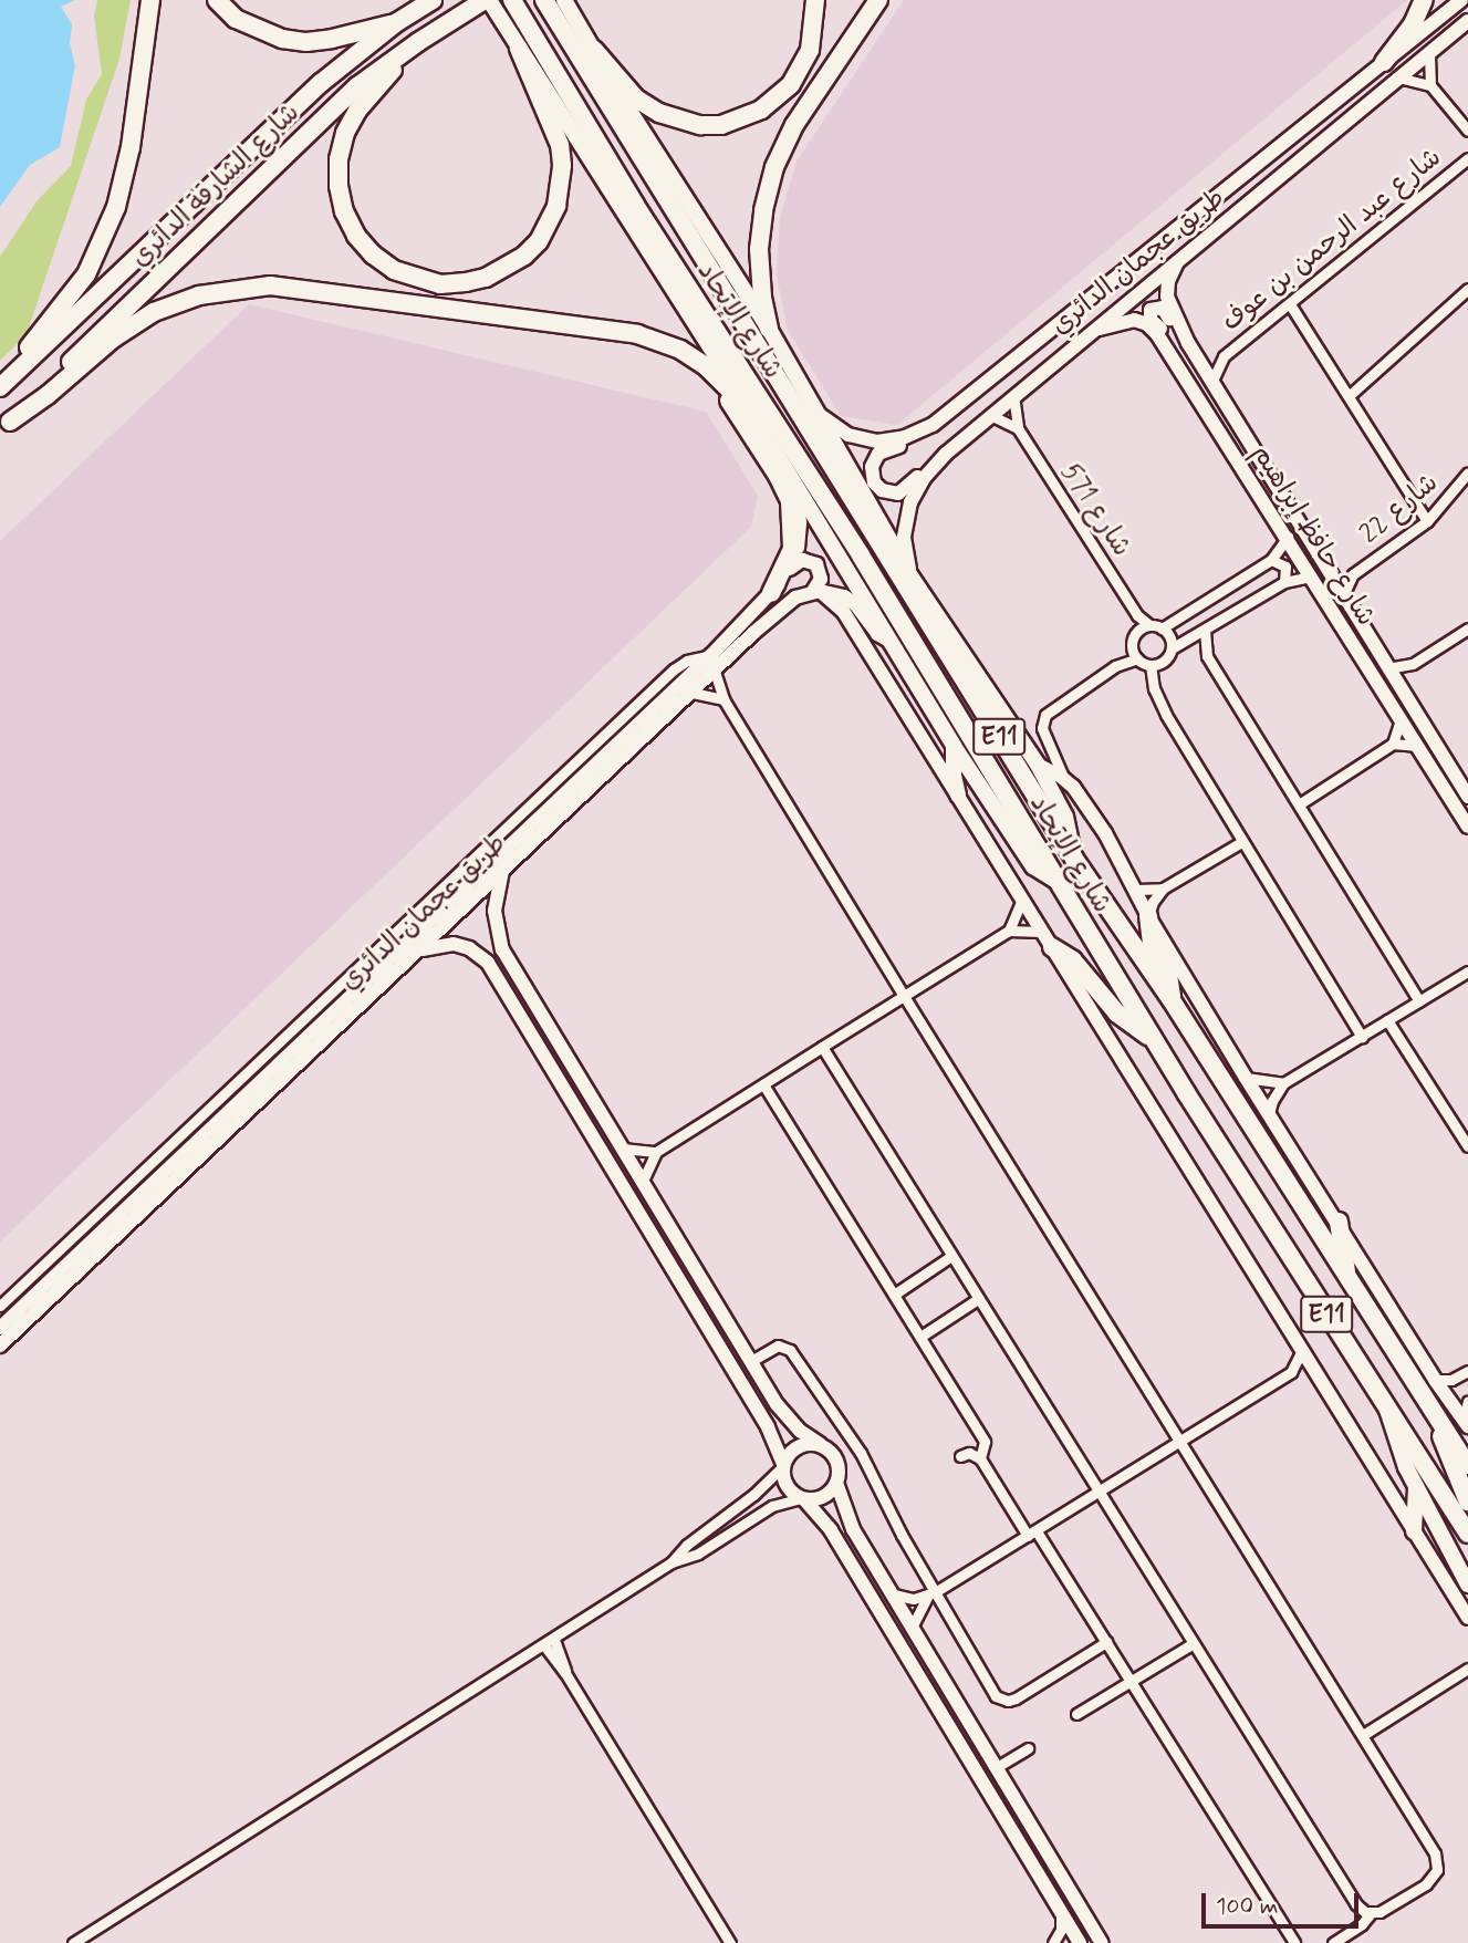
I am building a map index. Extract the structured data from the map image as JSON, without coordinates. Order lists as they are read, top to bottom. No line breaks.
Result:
{"streets":{"highway":["شارع الشارقة الدائري","شارع الإتحاد","E11"],"main road":["طريق عجمان الدائري","شارع حافظ إبراهيم"],"street":["شارع عبد الرحمن بن عوف","شارع 22","شارع 571"]},"crossings":[["شارع عبد الرحمن بن عوف","شارع حافظ إبراهيم"],["طريق عجمان الدائري","شارع 571"],["طريق عجمان الدائري","شارع حافظ إبراهيم"],["شارع 22","شارع حافظ إبراهيم"]],"scale_bar":"100 m"}
